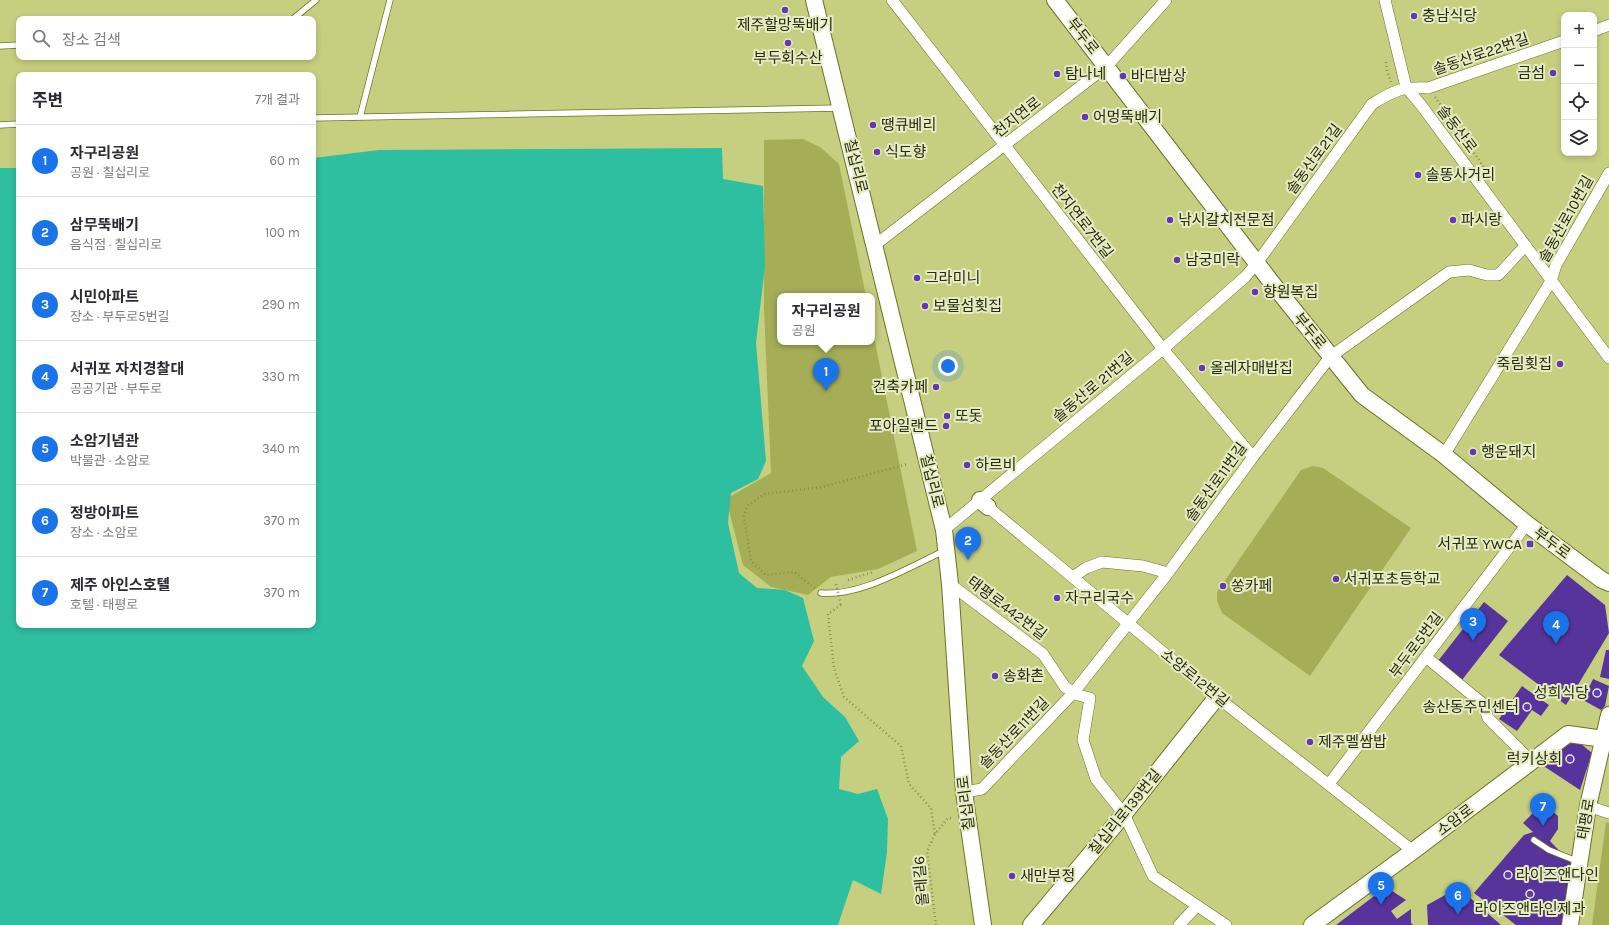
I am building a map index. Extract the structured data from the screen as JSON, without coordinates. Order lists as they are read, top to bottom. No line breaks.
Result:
{"streets":{"street":["부두로","솔동산로22번길","천지연로","솔동산로","솔동산로21길","칠십리로","솔동산로10번길","천지연로7번길","솔동산로 21번길","솔동산로11번길","태평로442번길","부두로5번길","소양로12번길","칠십리로139번길","태평로","소암로"],"path":["올레길6"]},"crossings":[["부두로","천지연로"],["부두로","솔동산로21길"],["부두로","솔동산로 21번길"],["부두로","솔동산로11번길"],["부두로","부두로5번길"],["솔동산로22번길","솔동산로"],["솔동산로22번길","솔동산로21길"],["천지연로","칠십리로"],["천지연로","천지연로7번길"],["솔동산로","솔동산로21길"],["솔동산로","솔동산로10번길"],["솔동산로","솔동산로11번길"],["솔동산로21길","솔동산로 21번길"],["칠십리로","솔동산로 21번길"],["칠십리로","솔동산로11번길"],["칠십리로","태평로442번길"],["칠십리로","올레길6"],["천지연로7번길","솔동산로 21번길"],["천지연로7번길","솔동산로11번길"],["솔동산로 21번길","소양로12번길"],["솔동산로11번길","태평로442번길"],["솔동산로11번길","소양로12번길"],["태평로442번길","칠십리로139번길"],["부두로5번길","소양로12번길"],["소양로12번길","칠십리로139번길"],["소양로12번길","소암로"],["태평로","소암로"]],"places":{"other":["제주할망뚝배기","충남식당","부두회수산","금섬","탐나네","바다밥상","어멍뚝배기","땡큐베리","식도향","솔똥사거리","낚시갈치전문점","파시랑","남궁미락","그라미니","향원복집","보물섬횟집","죽림횟집","올레자매밥집","건축카페","또돗","포아일랜드","행운돼지","하르비","서귀포초등학교","쏭카페","자구리국수","송화촌","성희식당","송산동주민센터","제주멜쌈밥","럭키상회","라이즈앤다인","새만부정","라이즈앤다인제과"],"transit":["서귀포 YWCA"]},"page":{"map_buttons":["+","−"],"search":"장소 검색","heading":["주변","7개 결과"],"list":[{"mark":"1","name":"자구리공원","note":"공원 · 칠십리로","value":"60 m"},{"mark":"2","name":"삼무뚝배기","note":"음식점 · 칠십리로","value":"100 m"},{"mark":"3","name":"시민아파트","note":"장소 · 부두로5번길","value":"290 m"},{"mark":"4","name":"서귀포 자치경찰대","note":"공공기관 · 부두로","value":"330 m"},{"mark":"5","name":"소암기념관","note":"박물관 · 소암로","value":"340 m"},{"mark":"6","name":"정방아파트","note":"장소 · 소암로","value":"370 m"},{"mark":"7","name":"제주 아인스호텔","note":"호텔 · 태평로","value":"370 m"}],"popup":["자구리공원","공원"],"pins":["1","2","3","4","7","5","6"]}}
